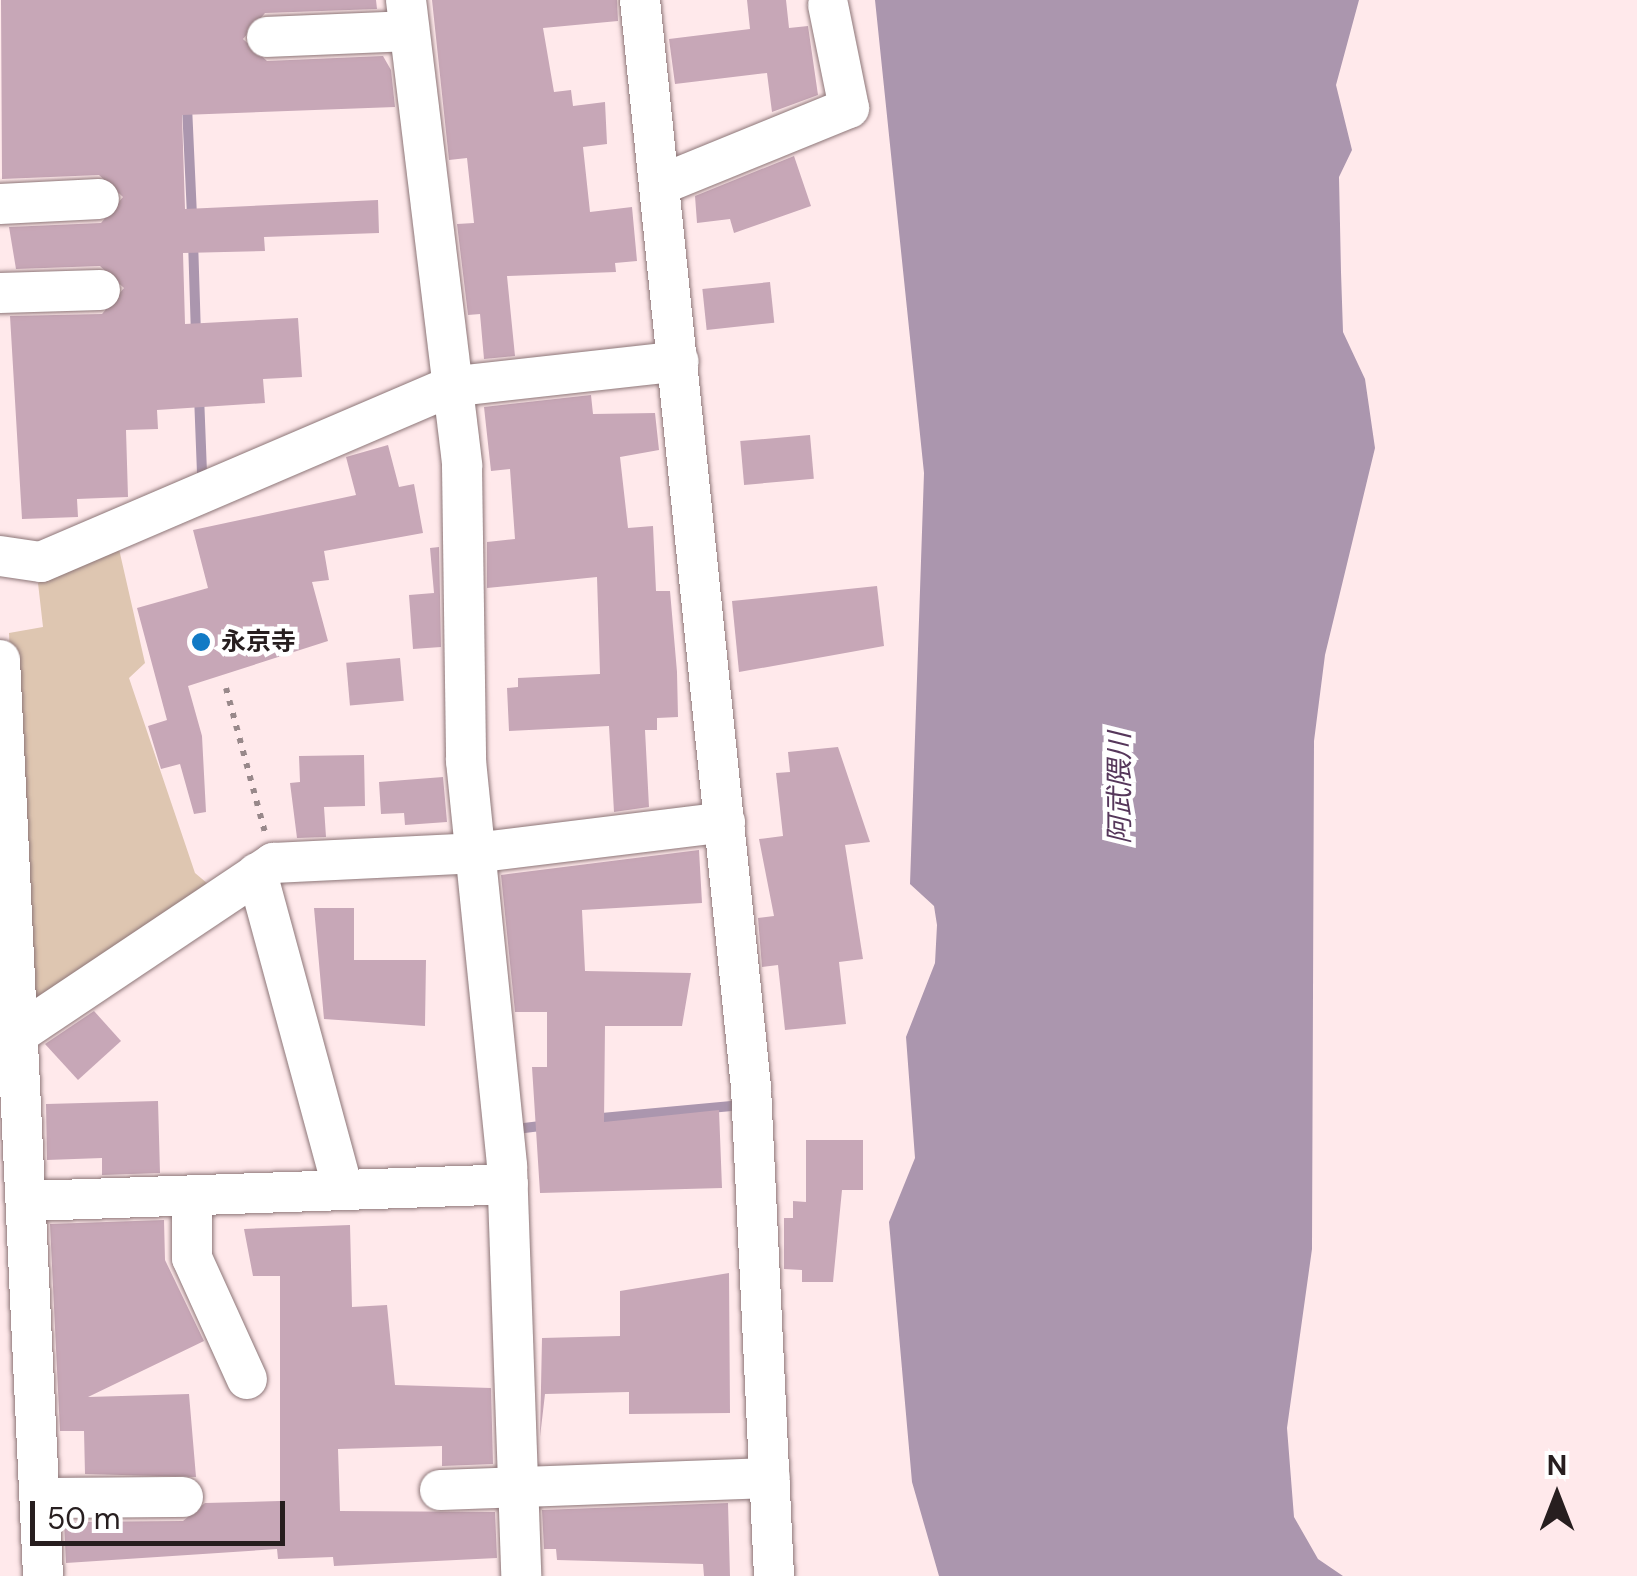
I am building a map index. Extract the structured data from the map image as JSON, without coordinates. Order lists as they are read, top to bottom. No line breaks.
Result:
{"water":["阿武隈川"],"places":["永京寺"],"scale_bar":"50 m","north":"top"}
